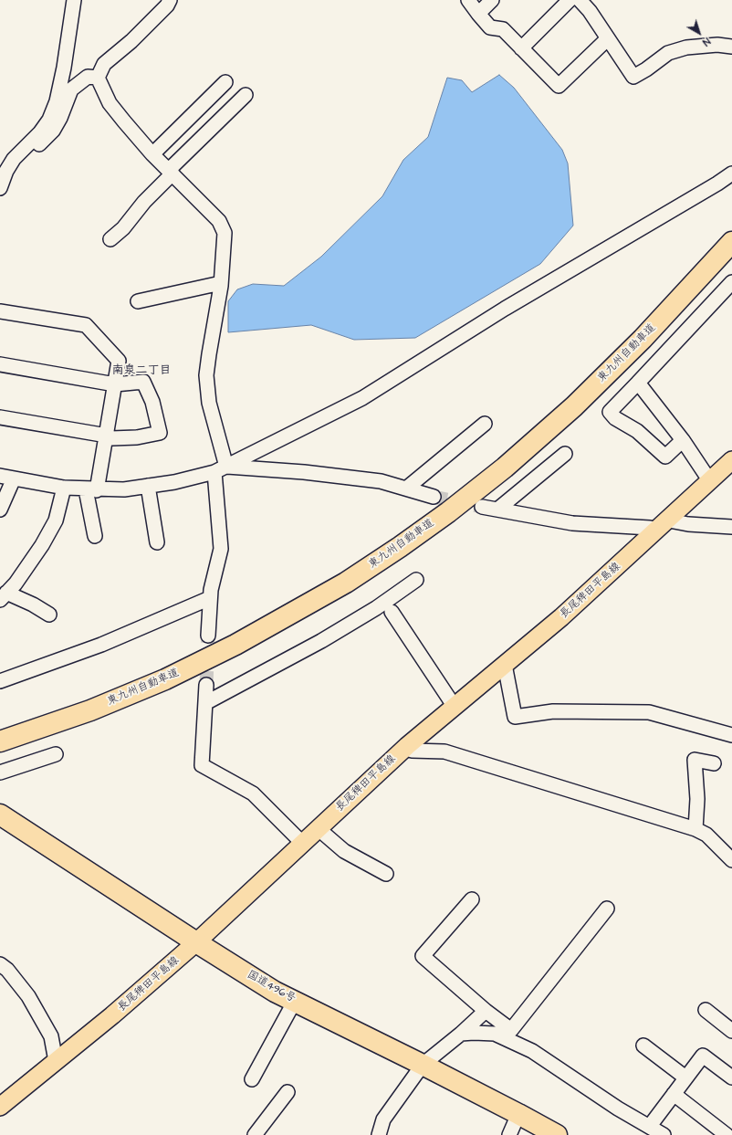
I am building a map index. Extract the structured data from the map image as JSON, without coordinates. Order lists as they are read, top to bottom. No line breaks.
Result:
{"streets":{"highway":["東九州自動車道","国道496号"],"main road":["長尾稗田平島線"]},"crossings":[["長尾稗田平島線","国道496号"]],"districts":["南泉二丁目"],"north":"bottom right"}
